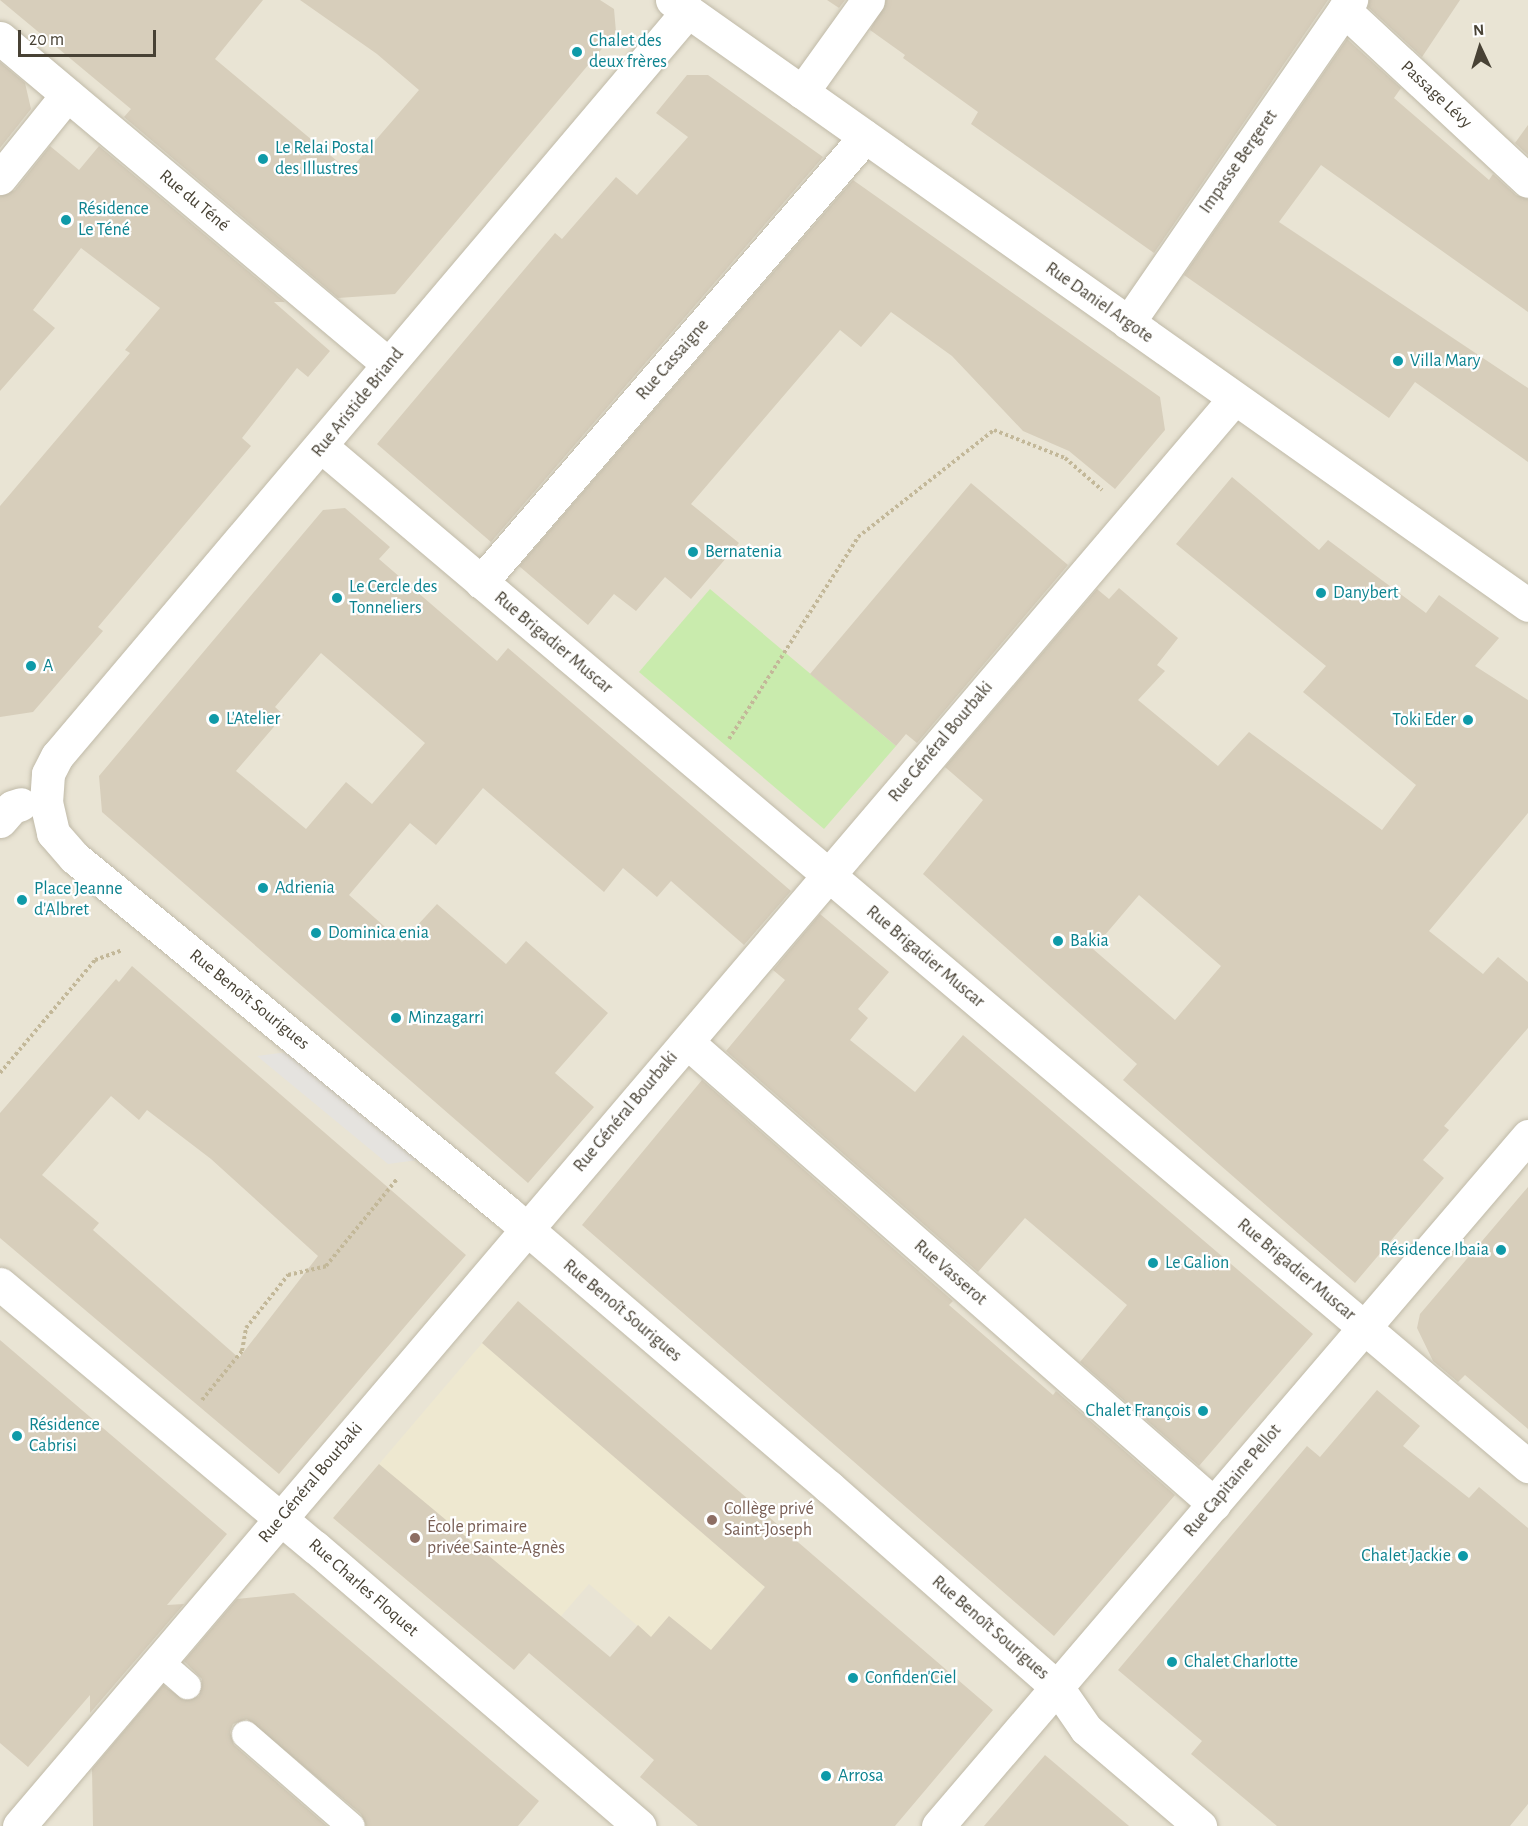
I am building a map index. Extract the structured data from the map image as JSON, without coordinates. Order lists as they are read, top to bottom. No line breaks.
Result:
{"streets":{"street":["Passage Lévy","Impasse Bergeret","Rue du Téné","Rue Daniel Argote","Rue Cassaigne","Rue Aristide Briand","Rue Brigadier Muscar","Rue Général Bourbaki","Rue Benoît Sourigues","Rue Vasserot","Rue Capitaine Pellot","Rue Charles Floquet"]},"crossings":[["Passage Lévy","Impasse Bergeret"],["Impasse Bergeret","Rue Daniel Argote"],["Rue du Téné","Rue Aristide Briand"],["Rue Daniel Argote","Rue Cassaigne"],["Rue Daniel Argote","Rue Aristide Briand"],["Rue Daniel Argote","Rue Général Bourbaki"],["Rue Cassaigne","Rue Brigadier Muscar"],["Rue Aristide Briand","Rue Brigadier Muscar"],["Rue Aristide Briand","Rue Benoît Sourigues"],["Rue Brigadier Muscar","Rue Général Bourbaki"],["Rue Brigadier Muscar","Rue Capitaine Pellot"],["Rue Général Bourbaki","Rue Benoît Sourigues"],["Rue Général Bourbaki","Rue Vasserot"],["Rue Général Bourbaki","Rue Charles Floquet"],["Rue Benoît Sourigues","Rue Capitaine Pellot"],["Rue Vasserot","Rue Capitaine Pellot"]],"places":["Chalet des deux frères","Le Relai Postal des Illustres","Résidence Le Téné","Villa Mary","Bernatenia","Danybert","Le Cercle des Tonneliers","A","L'Atelier","Toki Eder","Adrienia","Place Jeanne d'Albret","Dominica enia","Bakia","Minzagarri","Résidence Ibaia","Le Galion","Chalet François","Résidence Cabrisi","Collège privé Saint-Joseph","École primaire privée Sainte-Agnès","Chalet Jackie","Chalet Charlotte","Confiden'Ciel","Arrosa"],"scale_bar":"20 m","north":"top"}
